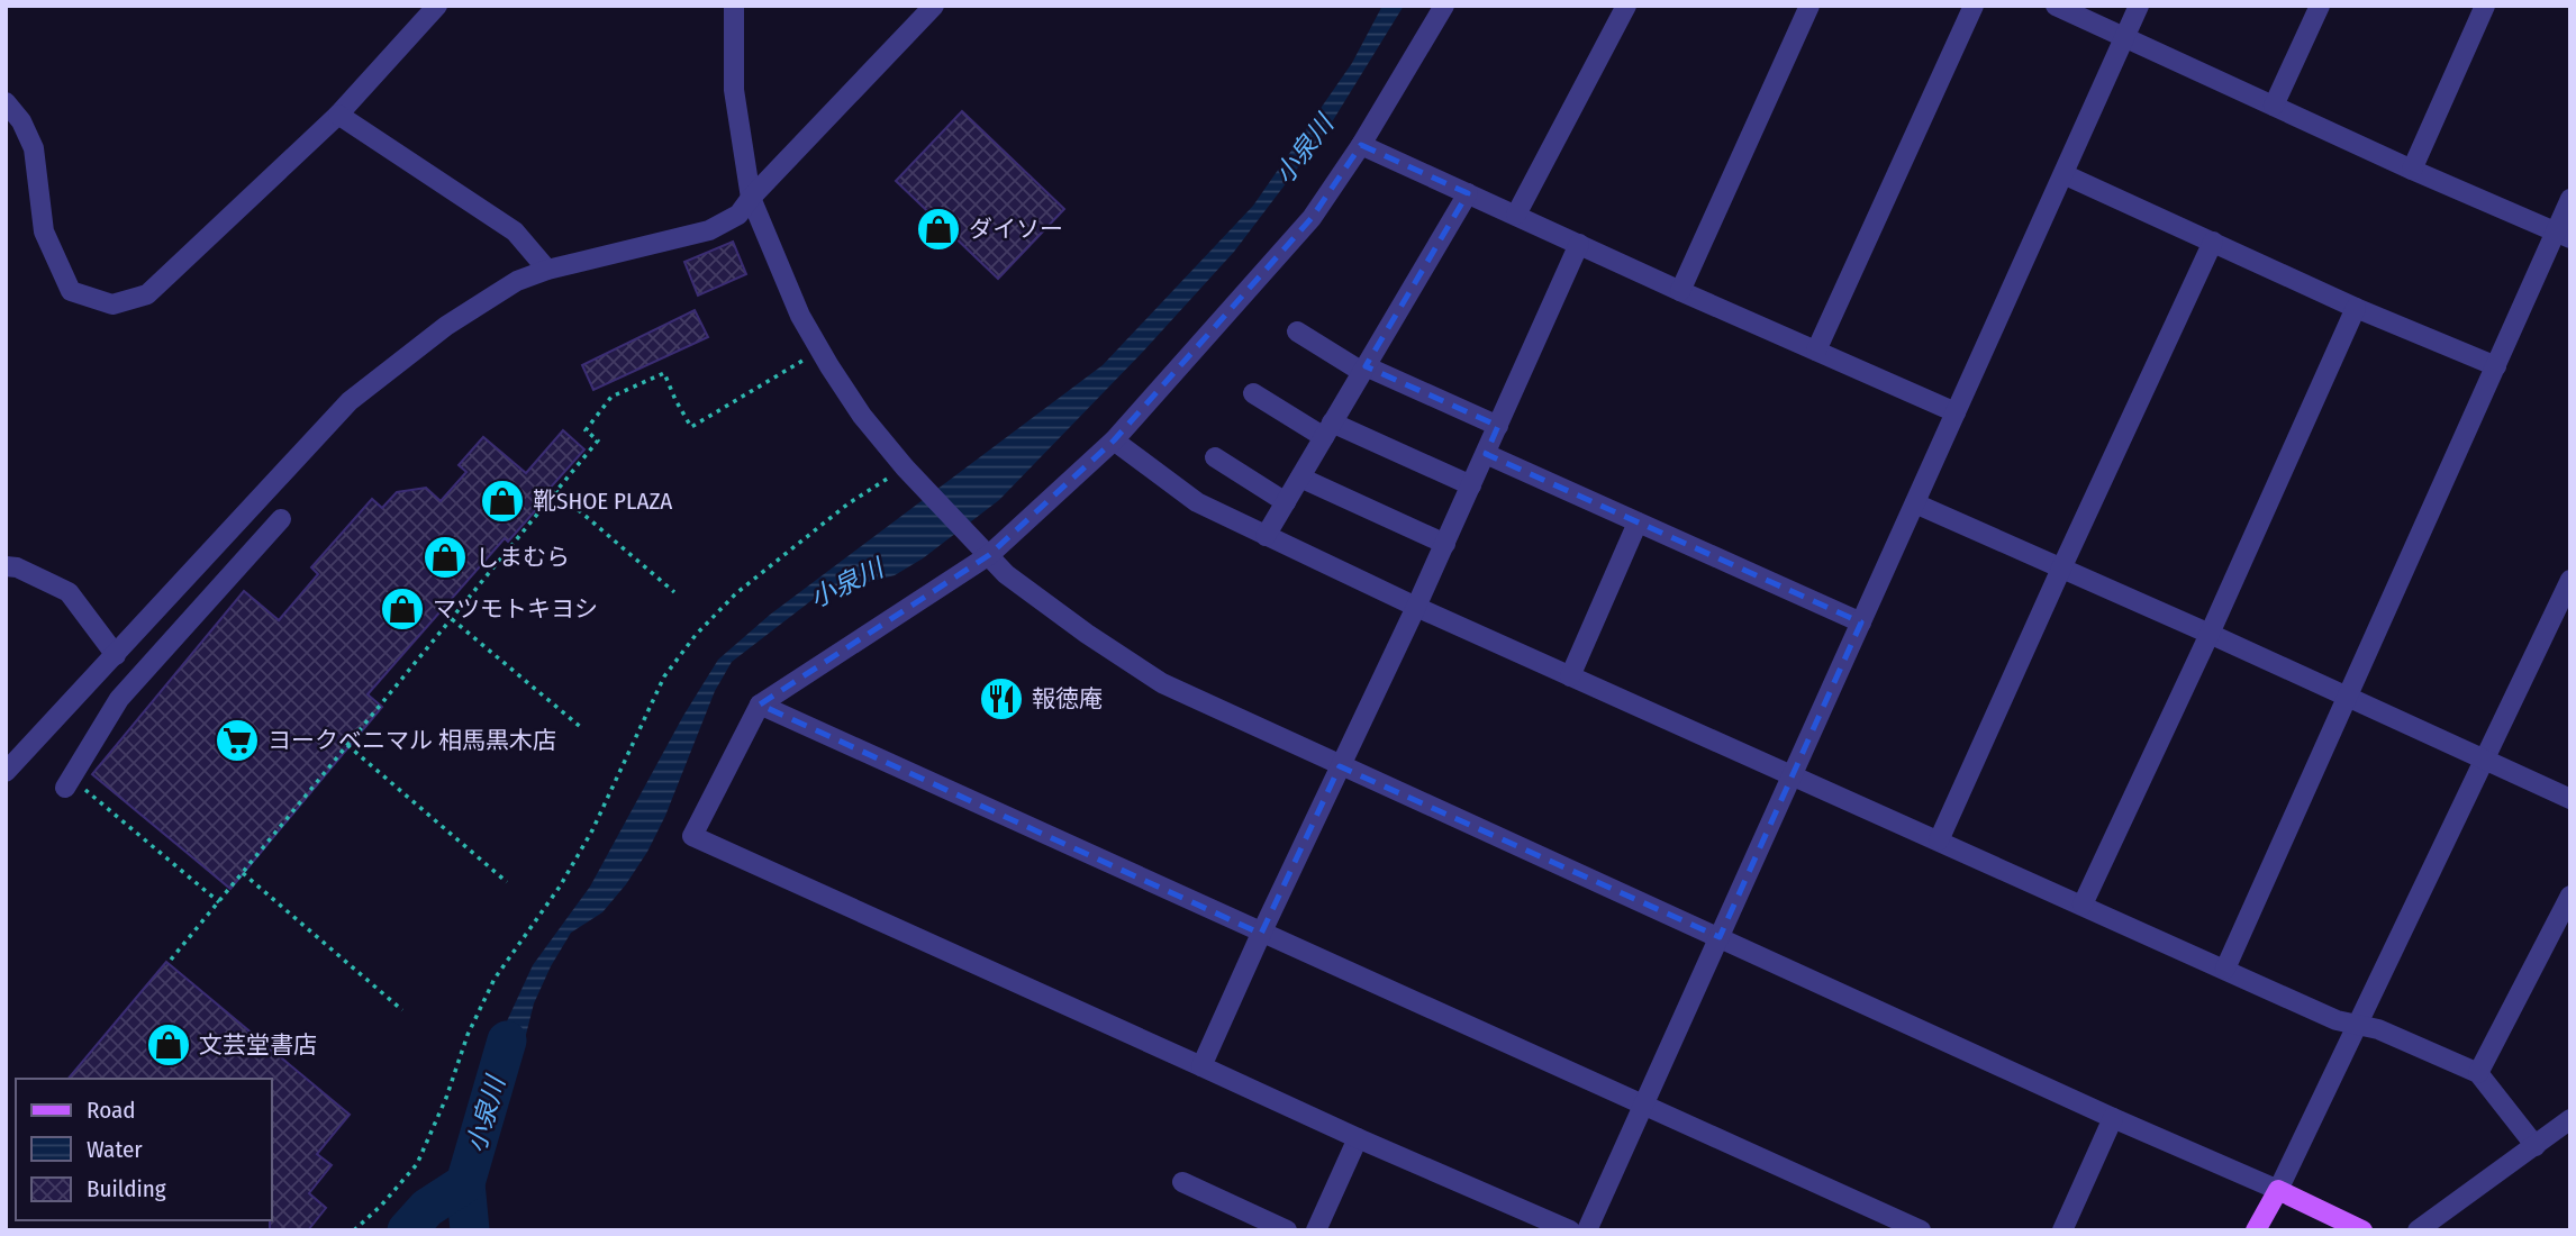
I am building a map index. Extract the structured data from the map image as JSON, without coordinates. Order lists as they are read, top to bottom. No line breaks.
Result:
{"water":["小泉川"],"places":{"shop":["ダイソー","靴SHOE PLAZA","しまむら","マツモトキヨシ","文芸堂書店"],"restaurant":["報徳庵"],"supermarket":["ヨークベニマル 相馬黒木店"]},"legend":["Road","Water","Building"]}
